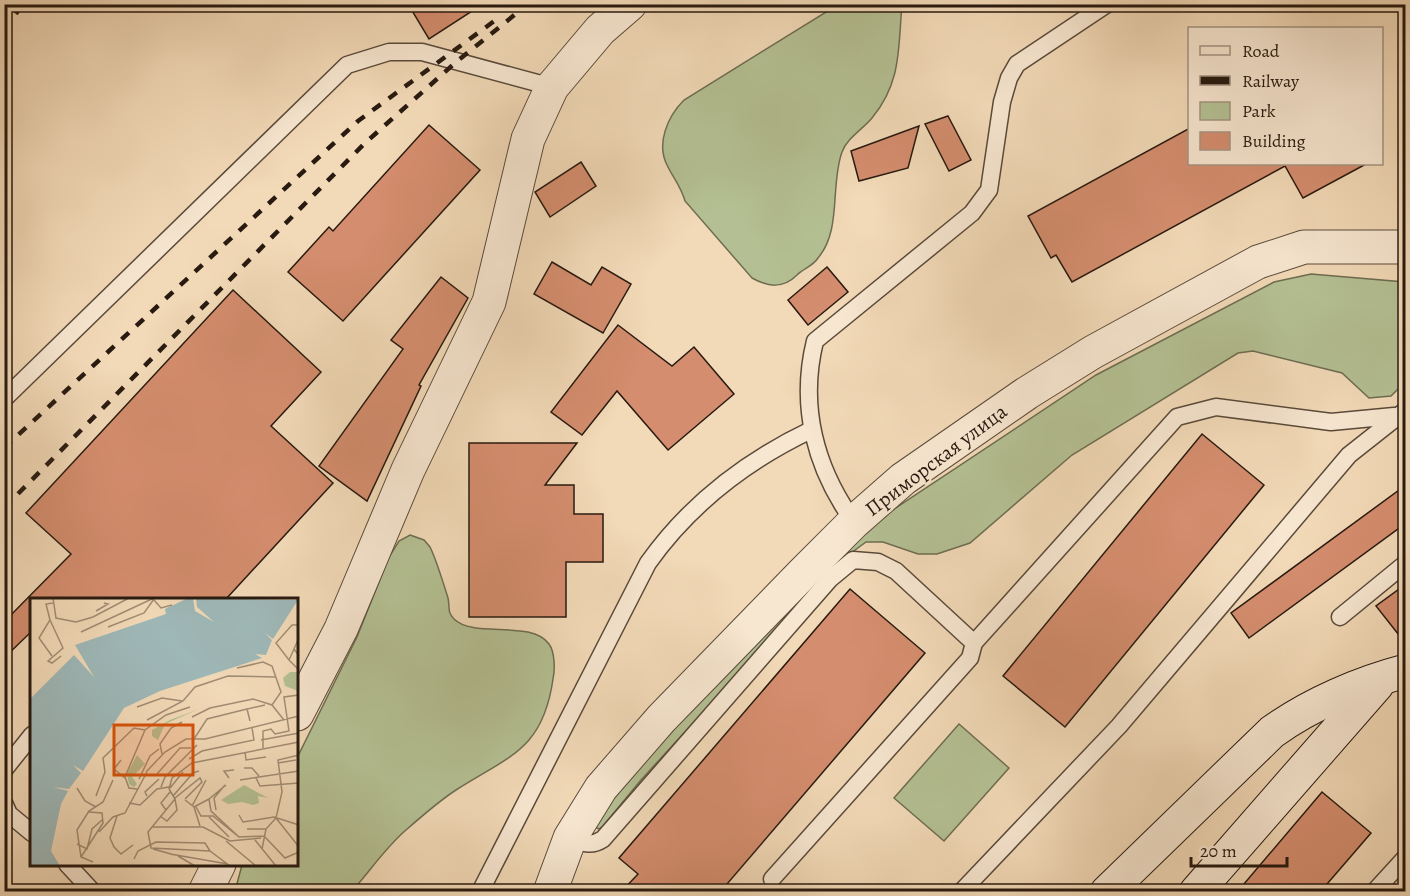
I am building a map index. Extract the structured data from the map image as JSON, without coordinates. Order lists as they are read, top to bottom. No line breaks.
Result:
{"streets":{"street":["Приморская улица"]},"legend":["Road","Railway","Park","Building"],"scale_bar":"20 m"}
